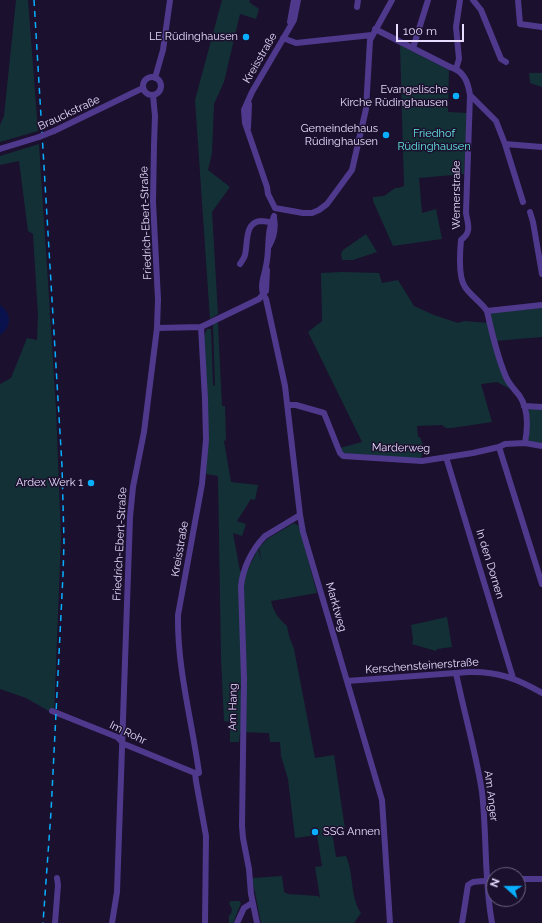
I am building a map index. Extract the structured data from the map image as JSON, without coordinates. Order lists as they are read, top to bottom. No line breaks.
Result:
{"streets":{"street":["Kreisstraße","Brauckstraße","Wemerstraße","Friedrich-Ebert-Straße","Marderweg","In den Dornen","Marktweg","Kerschensteinerstraße","Am Hang","Im Rohr","Am Anger"]},"crossings":[["Kreisstraße","Marktweg"],["Kreisstraße","Im Rohr"],["Brauckstraße","Friedrich-Ebert-Straße"],["Wemerstraße","Marderweg"],["Friedrich-Ebert-Straße","Im Rohr"],["Marderweg","In den Dornen"],["Marderweg","Marktweg"],["In den Dornen","Kerschensteinerstraße"],["Marktweg","Kerschensteinerstraße"],["Marktweg","Am Hang"],["Kerschensteinerstraße","Am Anger"]],"parks":["Friedhof Rüdinghausen"],"places":["LE Rüdinghausen","Evangelische Kirche Rüdinghausen","Gemeindehaus Rüdinghausen","Ardex Werk 1","SSG Annen"],"scale_bar":"100 m","north":"left"}
